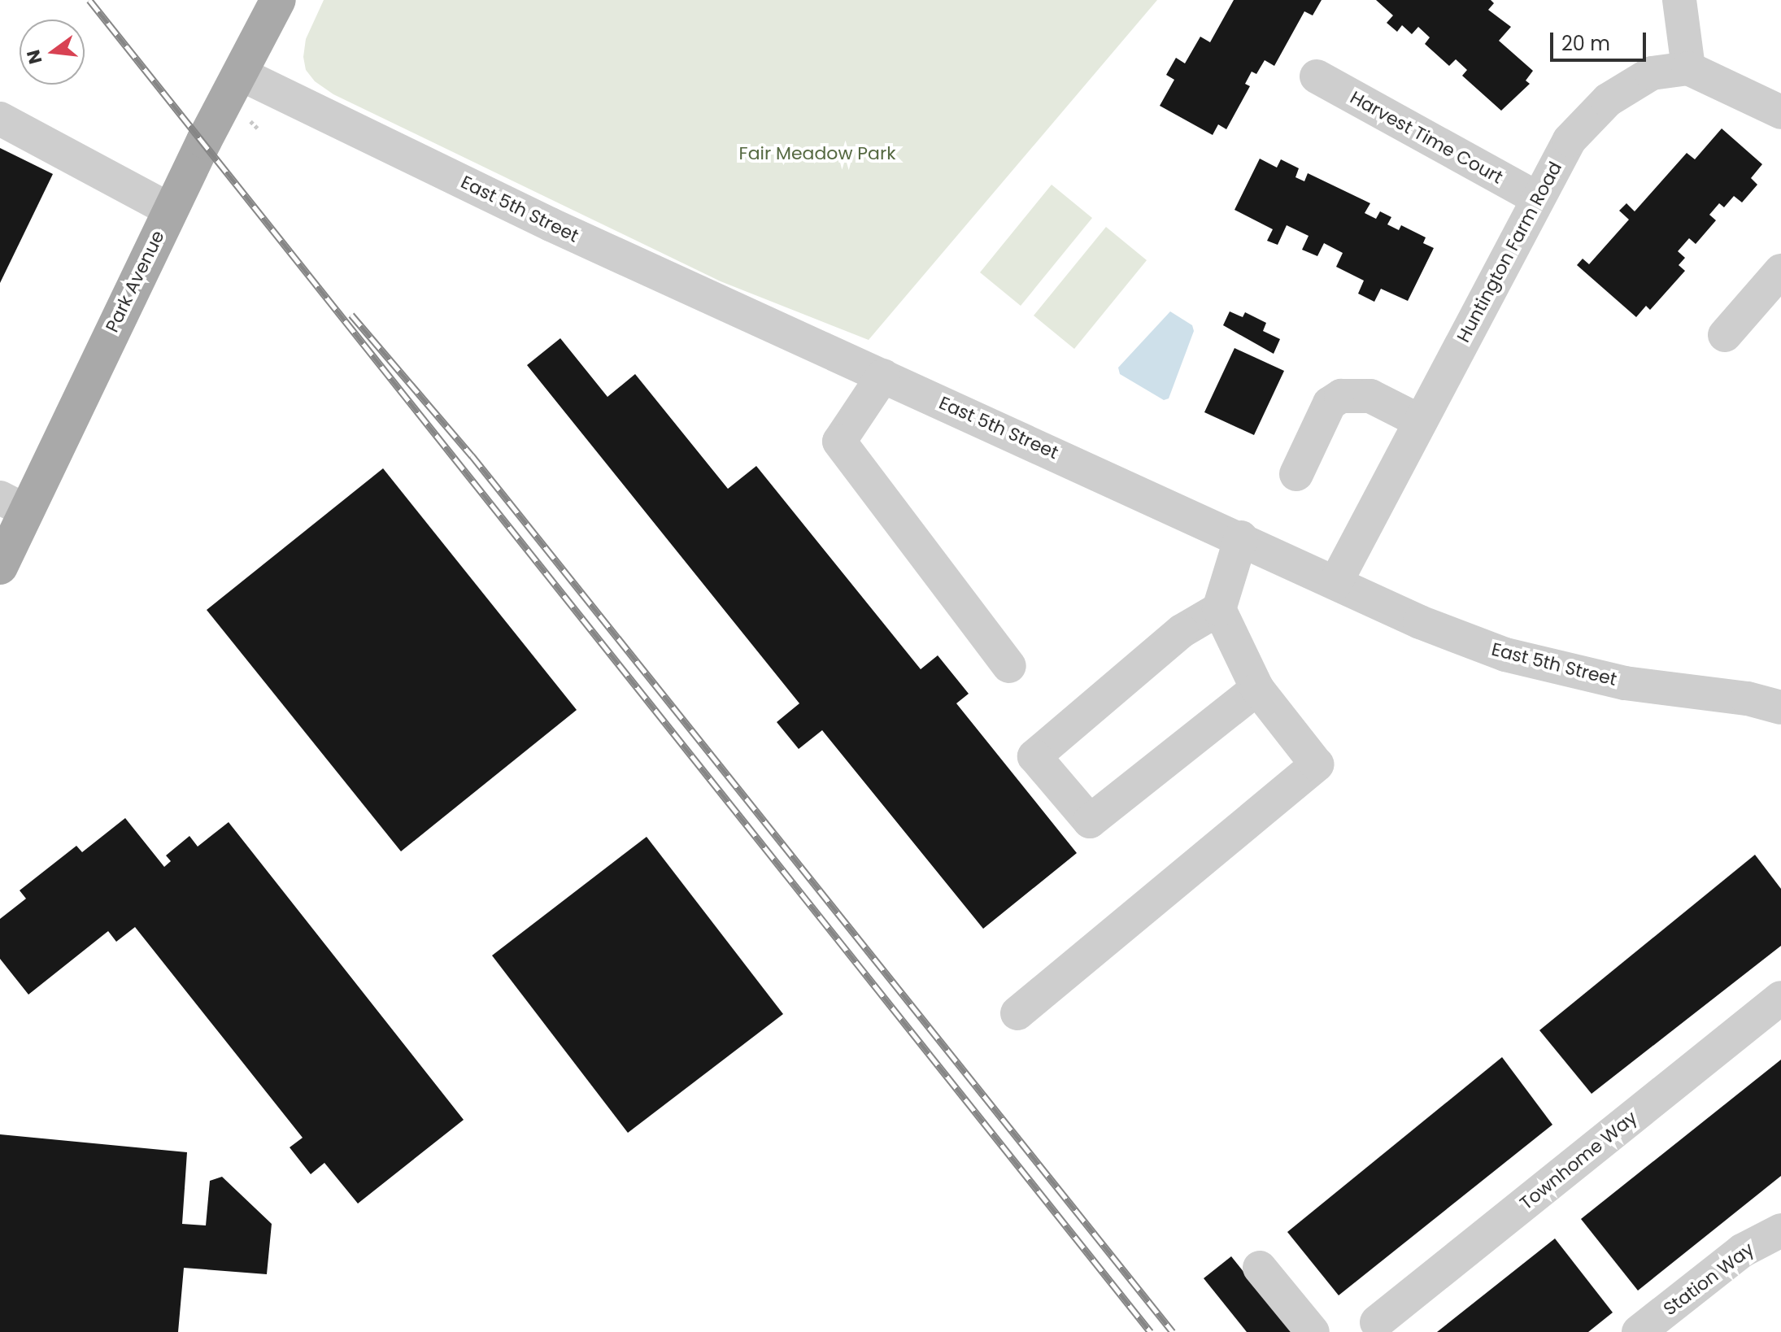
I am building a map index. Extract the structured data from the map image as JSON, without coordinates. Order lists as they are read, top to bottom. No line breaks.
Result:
{"streets":{"main road":["Park Avenue"],"street":["Harvest Time Court","East 5th Street","Huntington Farm Road","Townhome Way","Station Way"]},"crossings":[["Harvest Time Court","Huntington Farm Road"],["East 5th Street","Huntington Farm Road"],["East 5th Street","Park Avenue"]],"parks":["Fair Meadow Park"],"scale_bar":"20 m","north":"left"}
